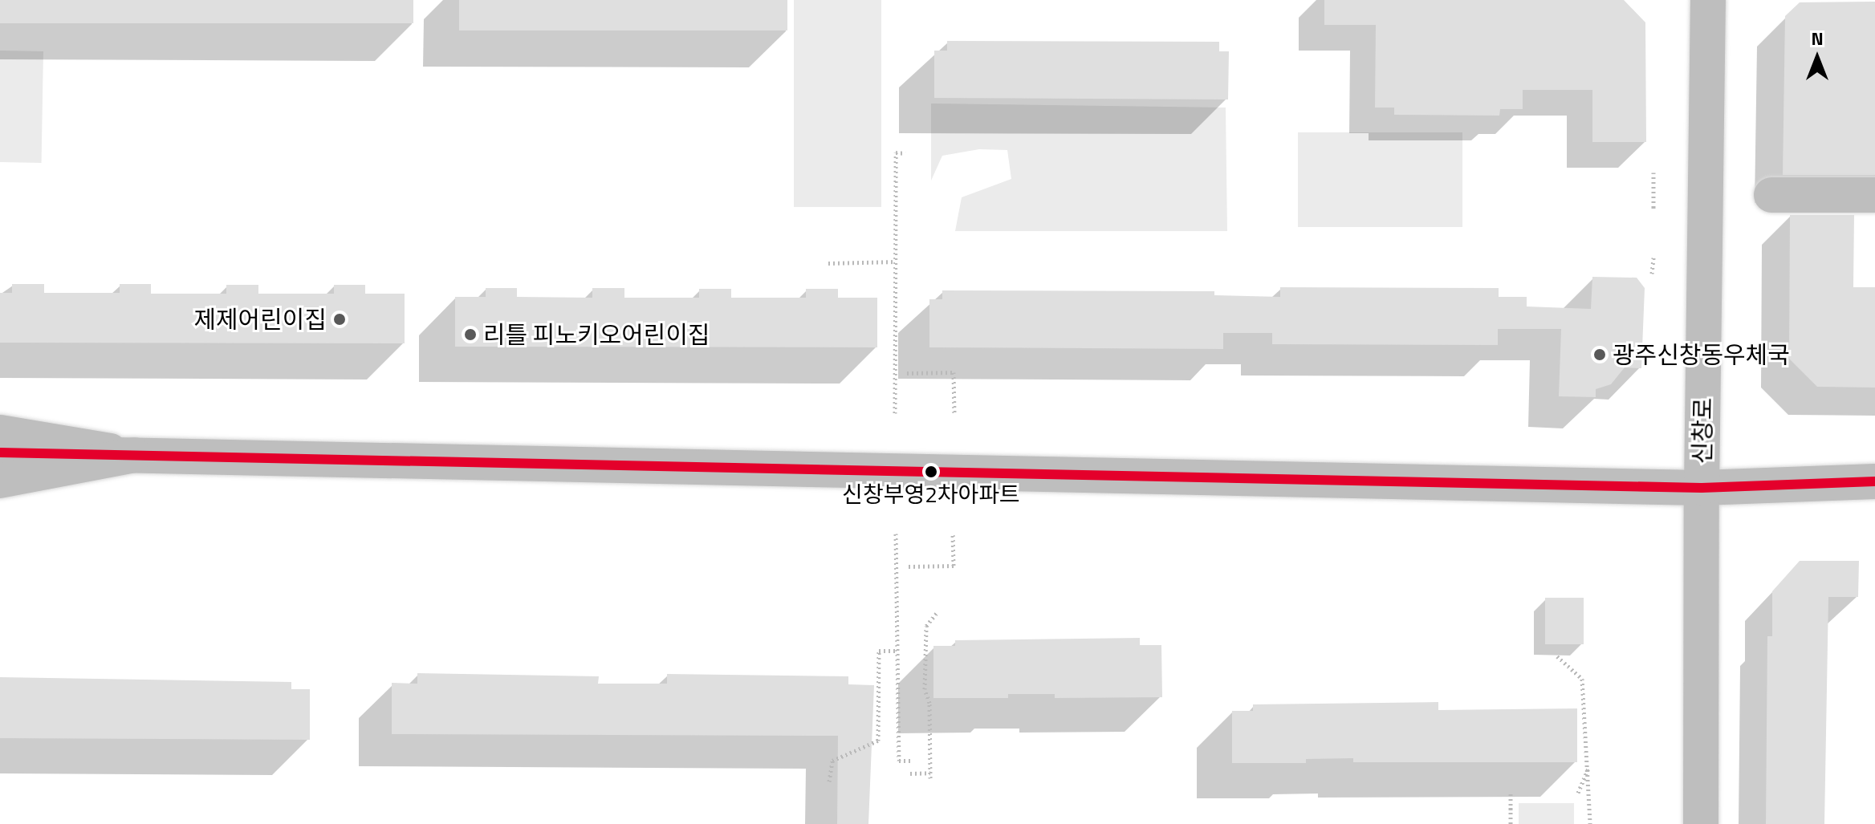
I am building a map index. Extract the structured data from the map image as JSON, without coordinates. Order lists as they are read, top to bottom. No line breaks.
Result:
{"streets":{"main road":["신창로"]},"places":["제제어린이집","리틀 피노키오어린이집","광주신창동우체국","신창부영2차아파트"],"north":"top"}
